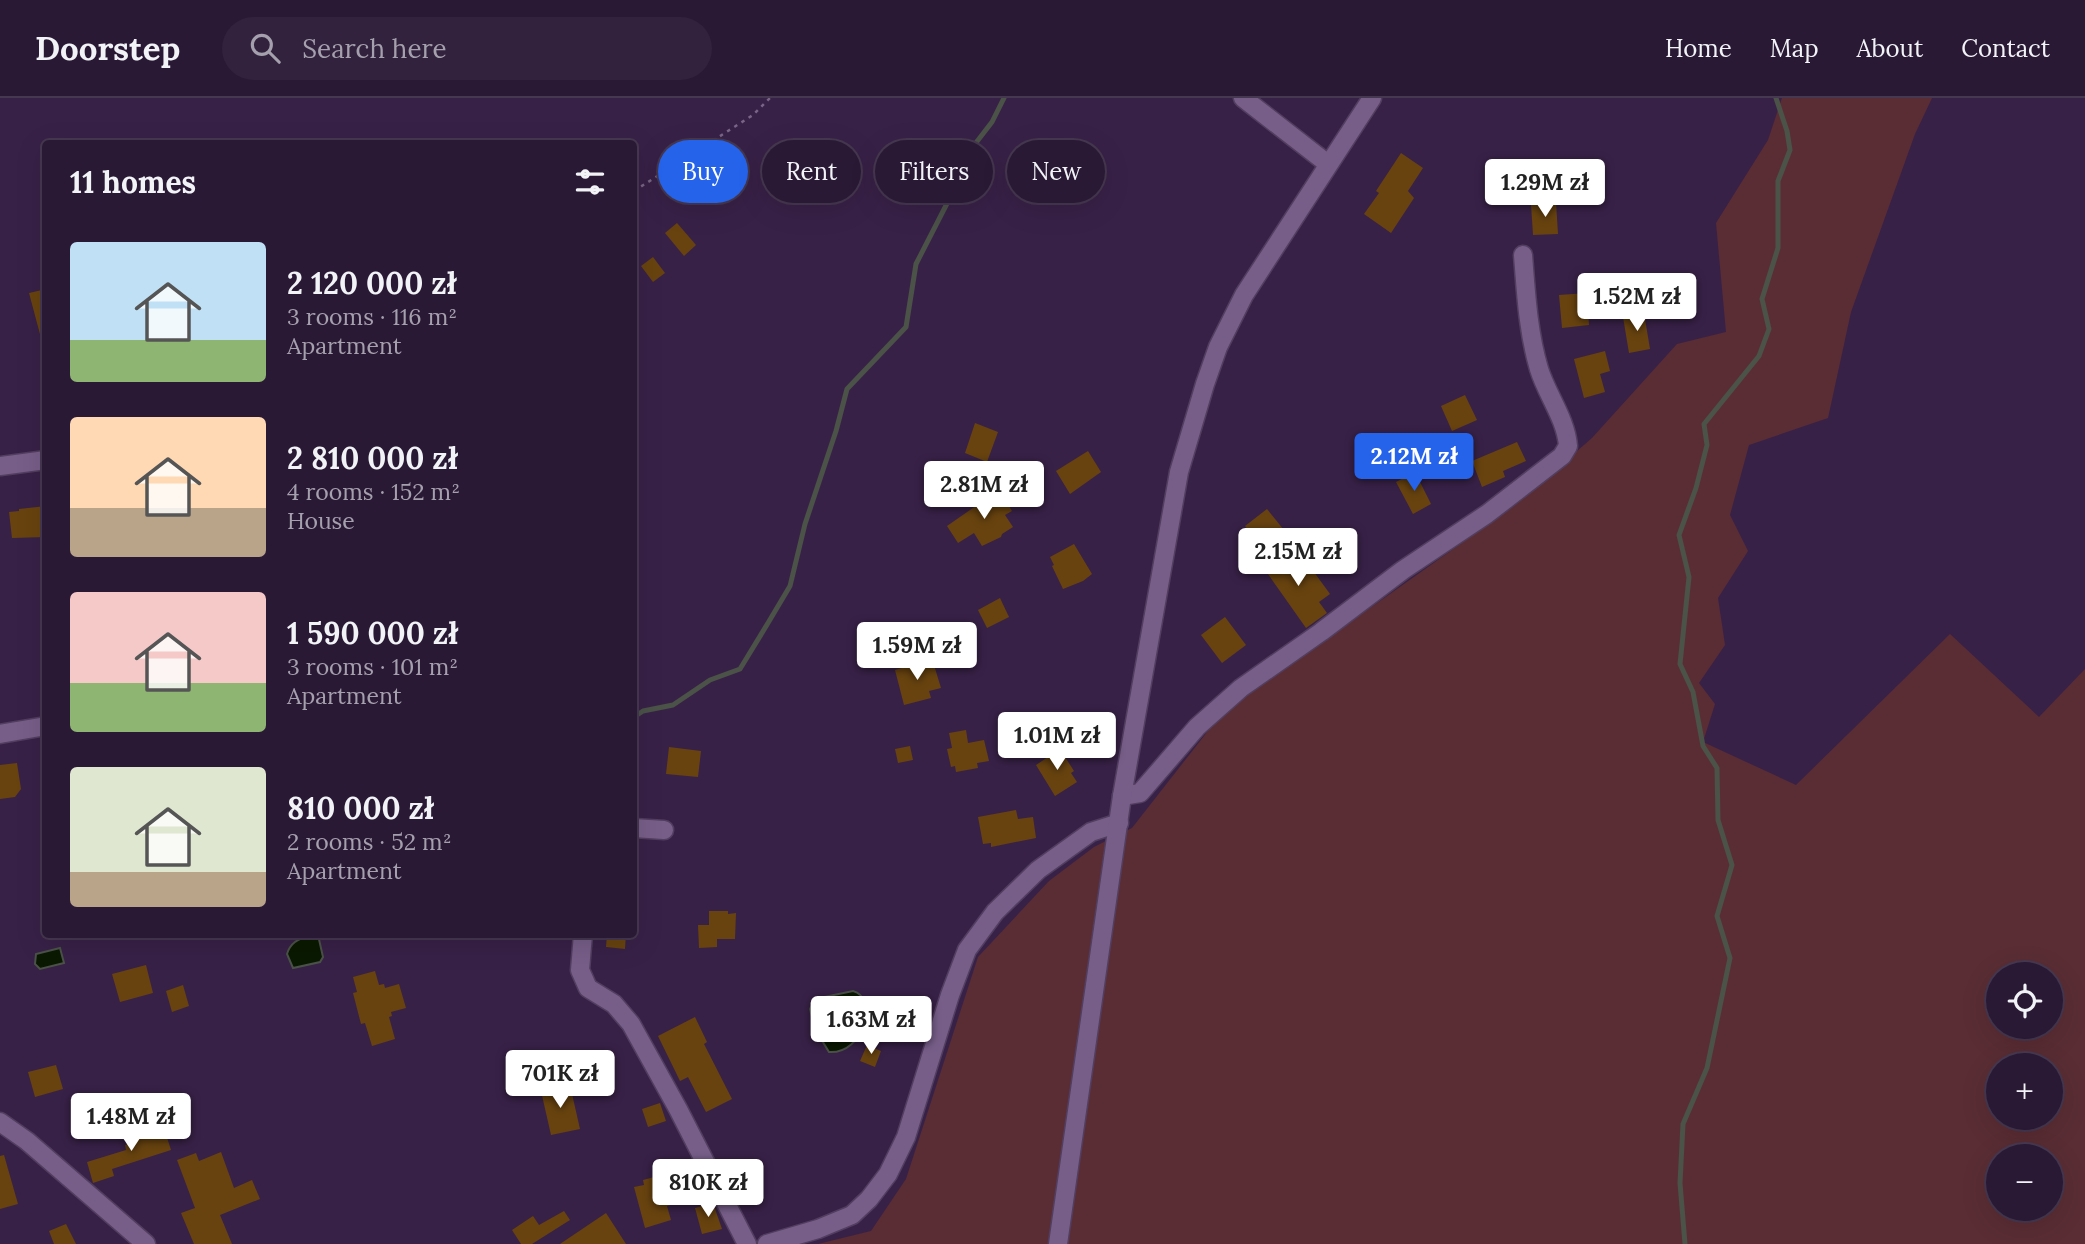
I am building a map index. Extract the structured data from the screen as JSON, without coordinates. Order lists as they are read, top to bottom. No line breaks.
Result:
{"page":{"header":"Doorstep","search":"Search here","nav":["Home","Map","About","Contact"],"chip":["Buy","Rent","Filters","New"],"heading":"11 homes","price":["1.29M zł","1.52M zł","2.12M zł","2.81M zł","2.15M zł","1.59M zł","1.01M zł","1.63M zł","701K zł","1.48M zł","810K zł"],"list":[{"name":"2 120 000 zł","note":"3 rooms · 116 m² · Apartment"},{"name":"2 810 000 zł","note":"4 rooms · 152 m² · House"},{"name":"1 590 000 zł","note":"3 rooms · 101 m² · Apartment"},{"name":"810 000 zł","note":"2 rooms · 52 m² · Apartment"}],"map_buttons":["+","−"]}}
